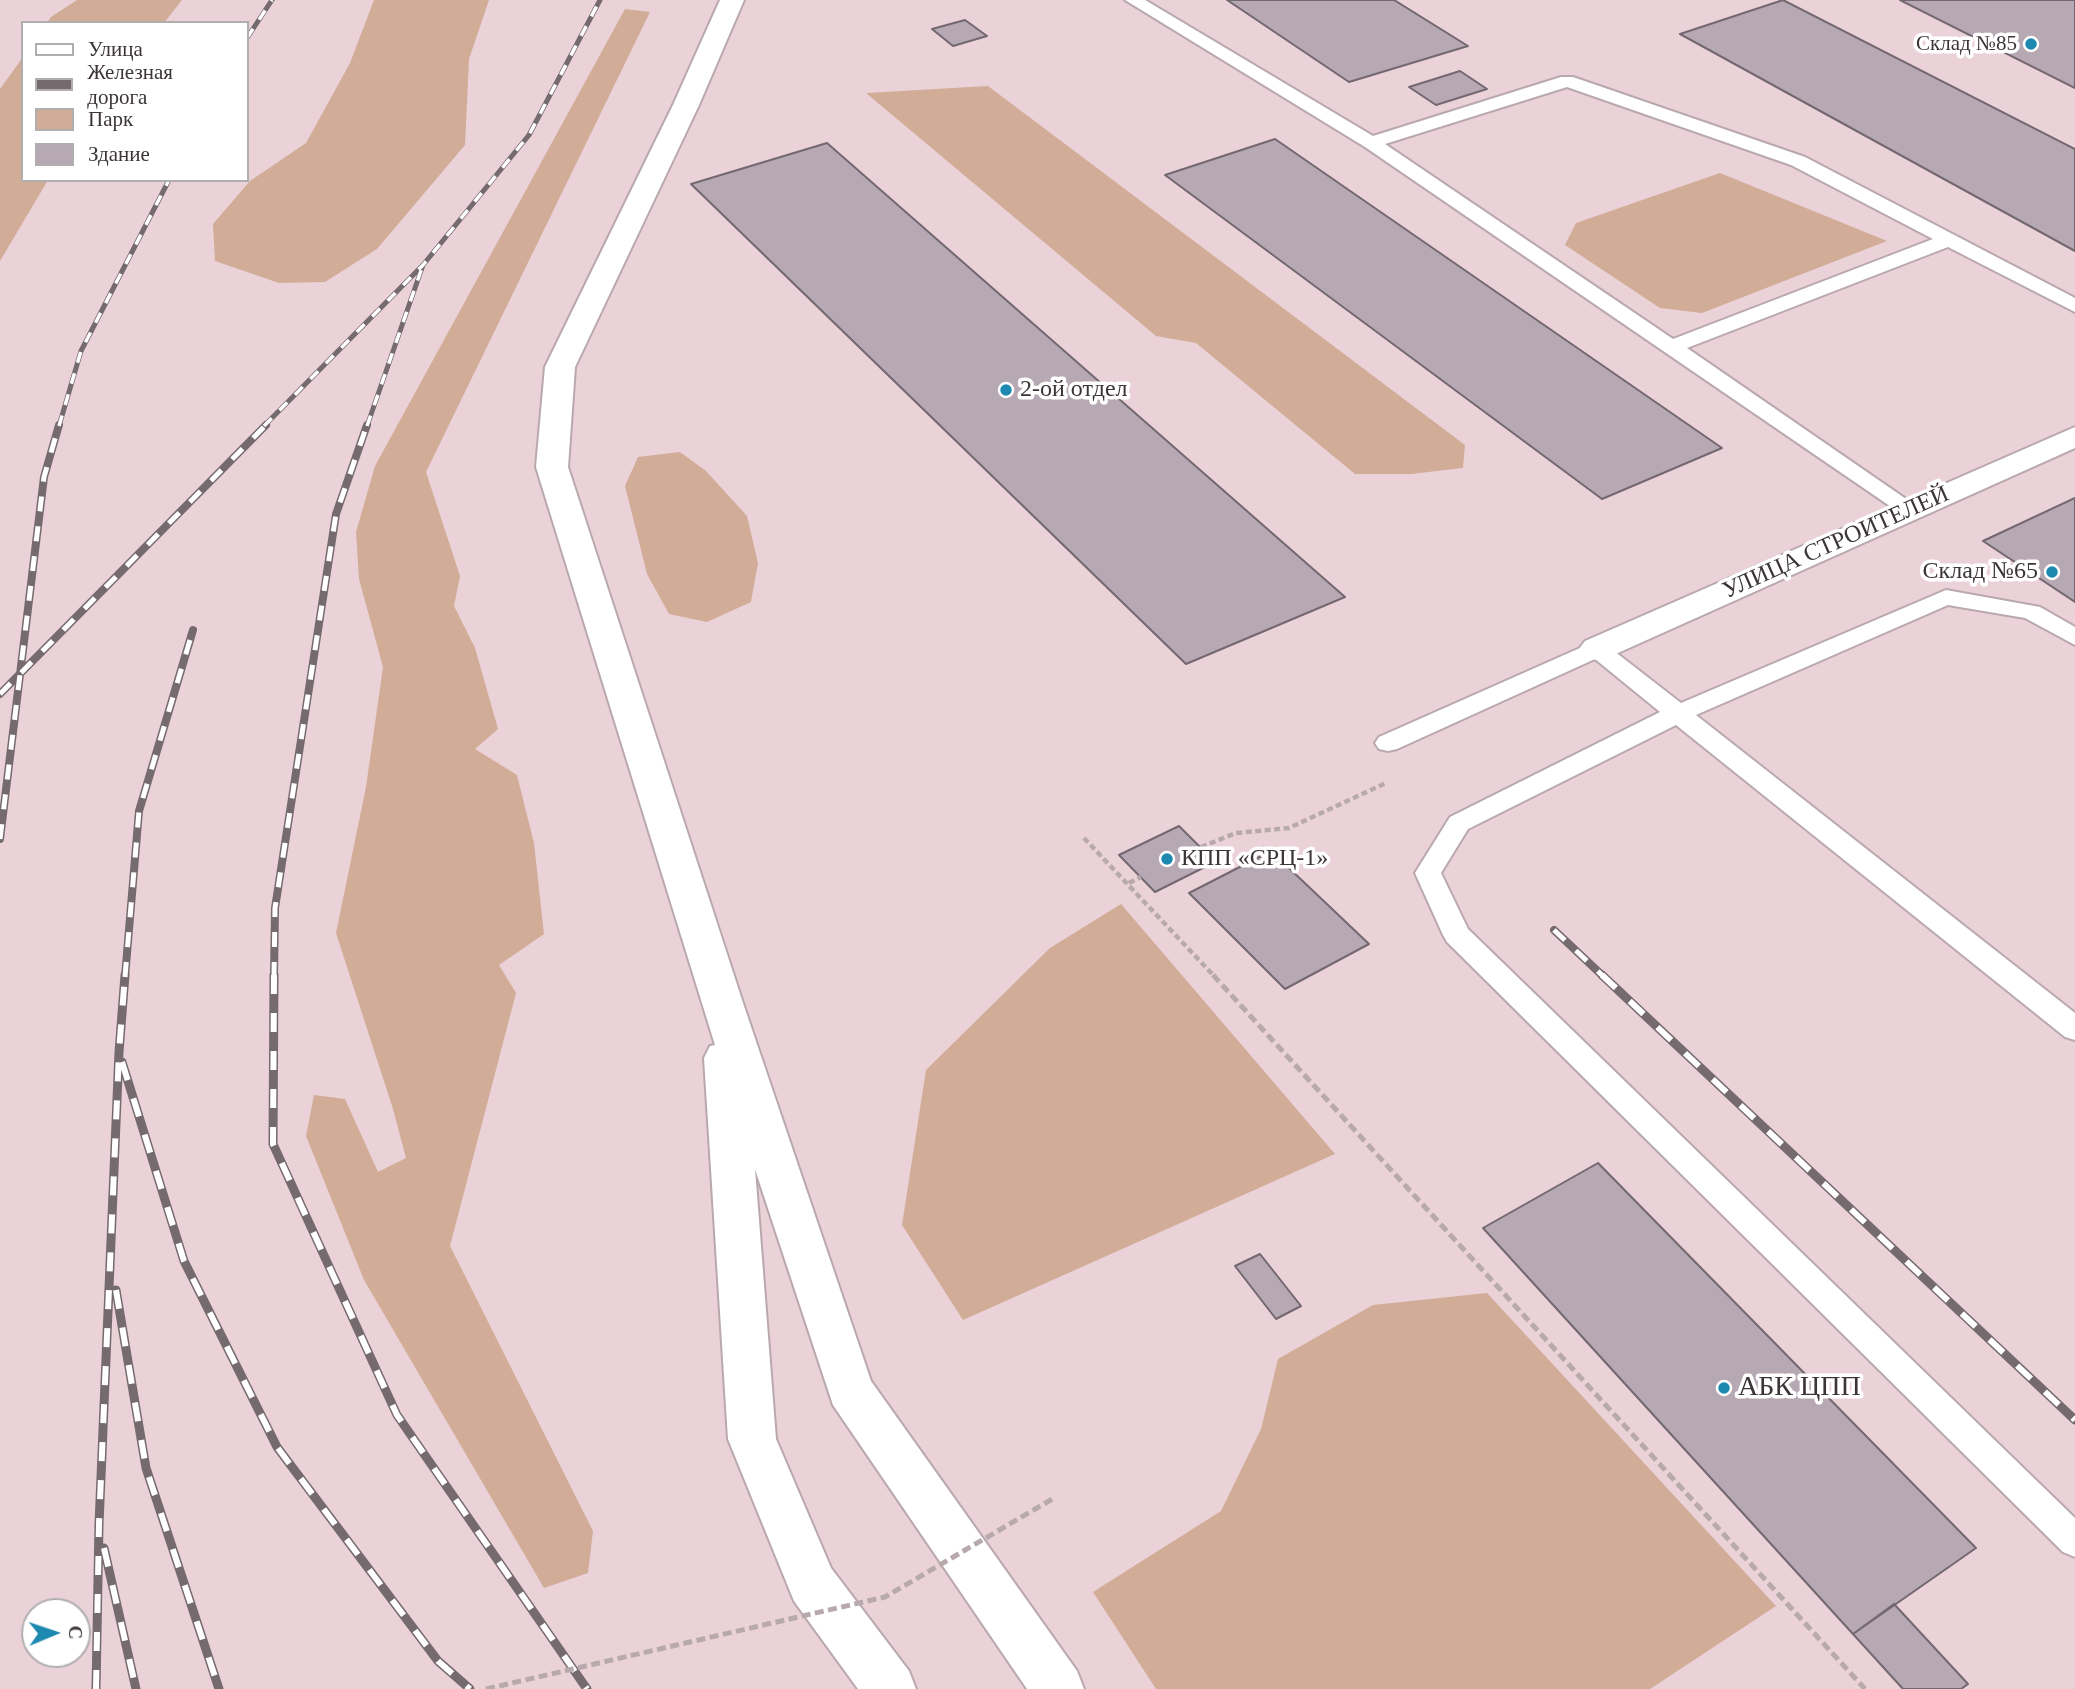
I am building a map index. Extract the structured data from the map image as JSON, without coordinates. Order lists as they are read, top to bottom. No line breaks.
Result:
{"streets":{"street":["УЛИЦА СТРОИТЕЛЕЙ"]},"places":["Склад №85","2-ой отдел","Склад №65","КПП «СРЦ-1»","АБК ЦПП"],"legend":["Улица","Железная дорога","Парк","Здание"],"north":"right"}
